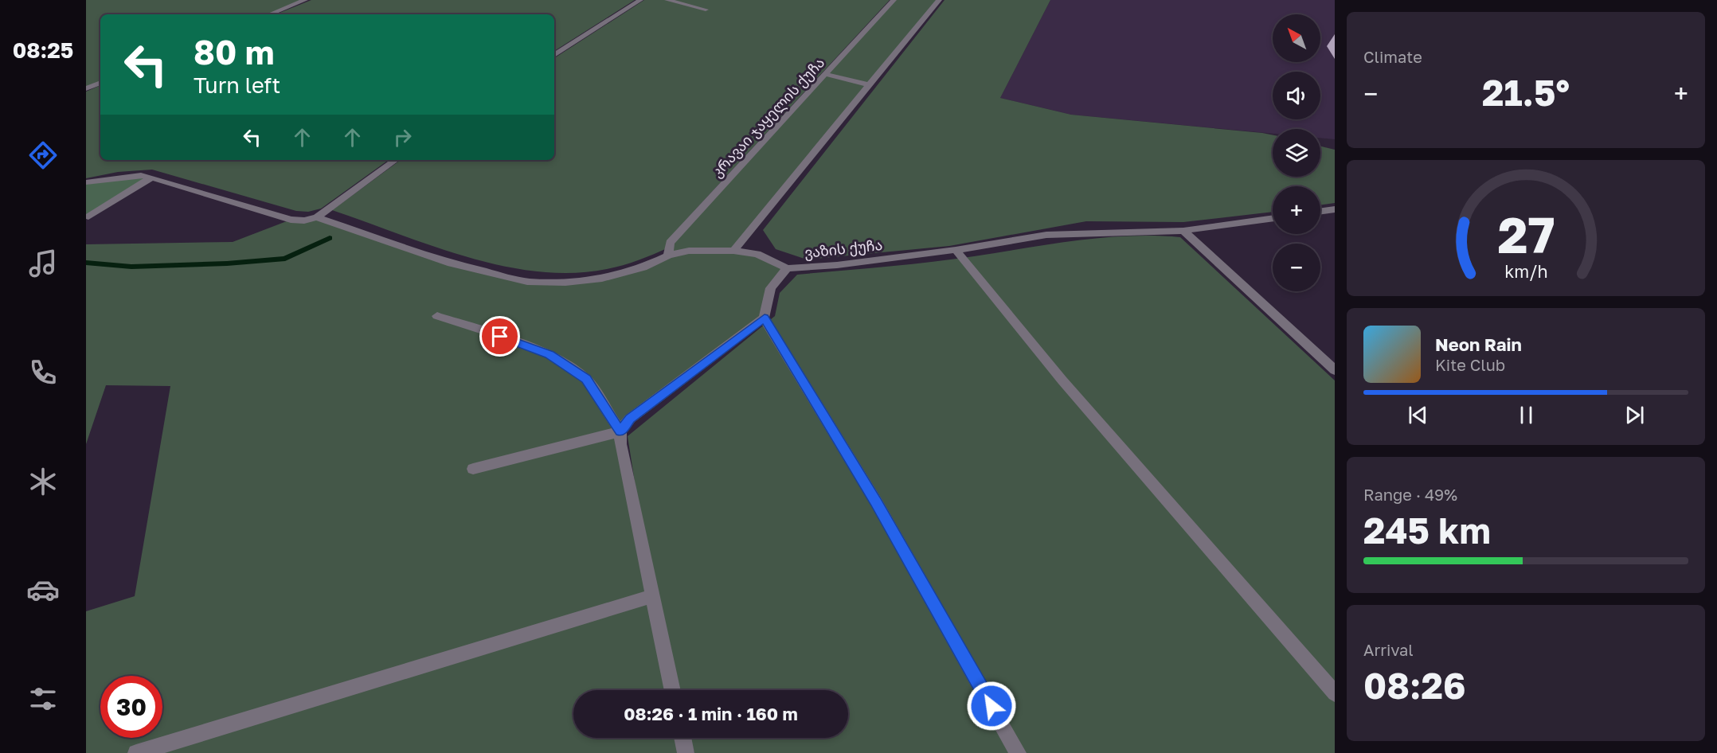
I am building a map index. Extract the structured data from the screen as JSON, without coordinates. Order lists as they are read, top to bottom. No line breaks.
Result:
{"streets":{"street":["კრავაი ჯაყელის ქუჩა","ვაზის ქუჩა"]},"crossings":[["კრავაი ჯაყელის ქუჩა","ვაზის ქუჩა"]],"north":"top left","page":{"tabs":"08:25","tile":["Climate",["Range · 49%","245 km"],["Arrival","08:26"]],"map_buttons":["+","−"],"turn":["80 m","Turn left"],"heat":["−","21.5°","+"],"song":["Neon Rain","Kite Club"],"limit":"30","trip":"08:26 · 1 min · 160 m","gauge":["27","km/h"]}}
